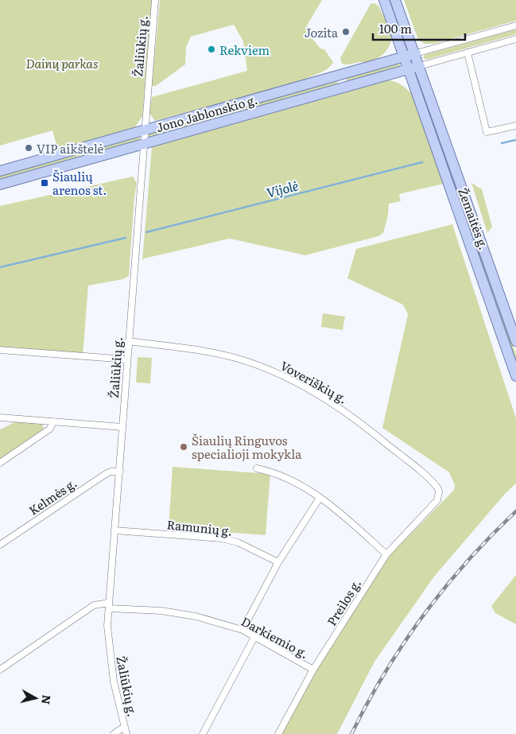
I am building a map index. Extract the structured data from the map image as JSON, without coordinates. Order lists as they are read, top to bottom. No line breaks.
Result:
{"streets":{"main road":["Jono Jablonskio g.","Žemaitės g."],"street":["Žaliūkių g.","Voveriškių g.","Kelmės g.","Ramunių g.","Preilos g.","Darkiemio g."]},"crossings":[["Žaliūkių g.","Jono Jablonskio g."],["Žaliūkių g.","Voveriškių g."],["Žaliūkių g.","Kelmės g."],["Žaliūkių g.","Ramunių g."],["Žaliūkių g.","Darkiemio g."],["Jono Jablonskio g.","Žemaitės g."],["Voveriškių g.","Preilos g."],["Preilos g.","Darkiemio g."]],"water":["Vijolė"],"parks":["Dainų parkas"],"places":{"other":["Jozita","Rekviem","VIP aikštelė","Šiaulių Ringuvos specialioji mokykla"],"transit":["Šiaulių arenos st."]},"scale_bar":"100 m","north":"right"}
